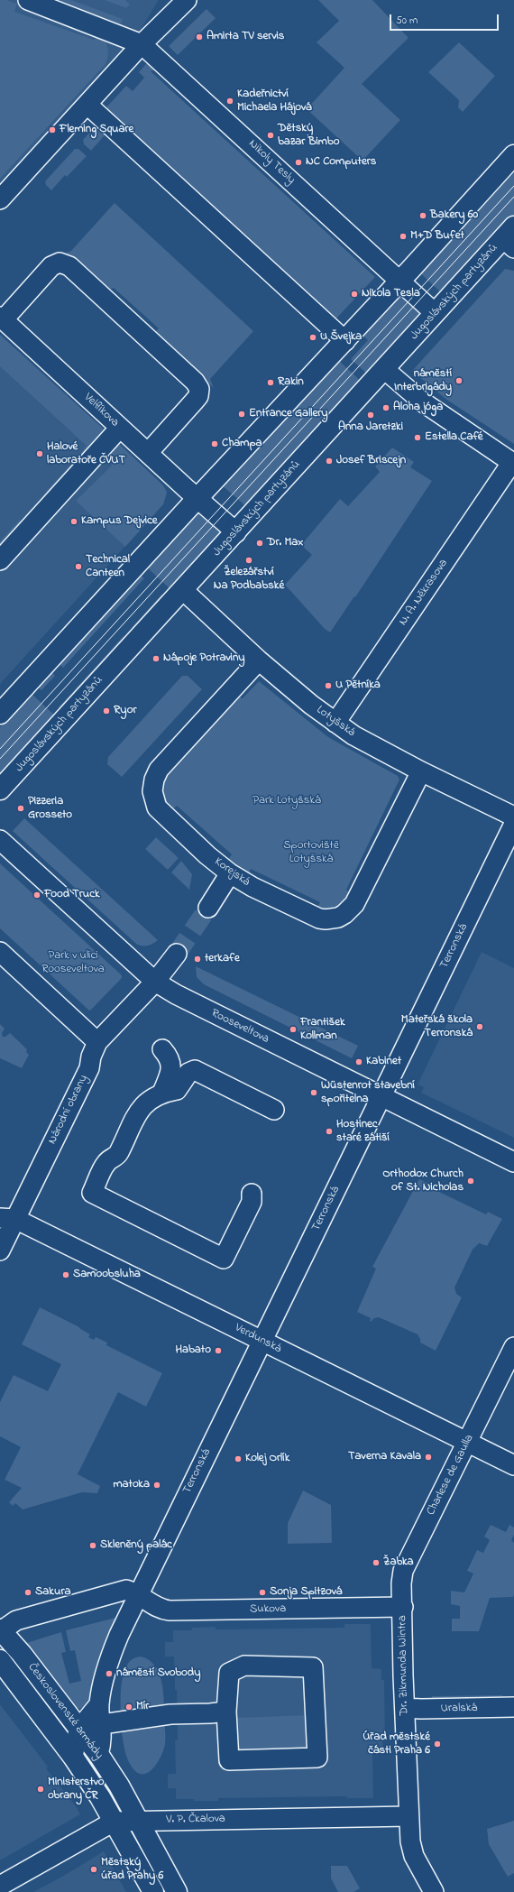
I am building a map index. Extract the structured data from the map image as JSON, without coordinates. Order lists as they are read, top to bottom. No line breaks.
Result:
{"streets":{"main road":["Jugoslávských partyzánů","Československé armády"],"street":["Nikoly Tesly","Velflíkova","N. A. Někrasova","Lotyšská","Korejská","Terronská","Rooseveltova","Národní obrany","Verdunská","Charlese de Gaulla","Sukova","Dr. Zikmunda Wintra","Uralská","V. P. Čkalova"]},"crossings":[["Nikoly Tesly","Jugoslávských partyzánů"],["Jugoslávských partyzánů","Velflíkova"],["Jugoslávských partyzánů","Lotyšská"],["N. A. Někrasova","Lotyšská"],["Lotyšská","Korejská"],["Terronská","Rooseveltova"],["Terronská","Verdunská"],["Terronská","Sukova"],["Rooseveltova","Národní obrany"],["Národní obrany","Verdunská"],["Verdunská","Charlese de Gaulla"],["Charlese de Gaulla","Sukova"],["Charlese de Gaulla","Dr. Zikmunda Wintra"],["Sukova","Dr. Zikmunda Wintra"],["Dr. Zikmunda Wintra","Uralská"],["Dr. Zikmunda Wintra","V. P. Čkalova"],["Československé armády","V. P. Čkalova"]],"parks":["Park Lotyšská","Sportoviště Lotyšská","Park v ulici Rooseveltova"],"places":["Amirta TV servis","Kadeřnictví Michaela Hájová","Fleming Square","Dětský bazar Bimbo","NC Computers","Bakery 60","M+D Bufet","Nikola Tesla","U Švejka","náměstí Interbrigády","Rakin","Aloha jóga","Entrance Gallery","Anna Jaretzki","Estella Café","Champa","Halové laboratoře ČVUT","Josef Briscejn","Kampus Dejvice","Dr. Max","Železářství Na Podbabské","Technical Canteen","Nápoje Potraviny","U Pětníka","Ryor","Pizzeria Grosseto","Food Truck","terkafe","Mateřská škola Terronská","František Kollman","Kabinet","Wüstenrot stavební spořitelna","Hostinec staré zátiší","Orthodox Church of St. Nicholas","Samoobsluha","Habato","Taverna Kavala","Kolej Orlík","matoka","Skleněný palác","Žabka","Sakura","Sonja Spitzová","náměstí Svobody","Mír","Úřad městské části Praha 6","Ministerstvo obrany ČR","Městský úřad Prahy 6"],"scale_bar":"50 m"}
